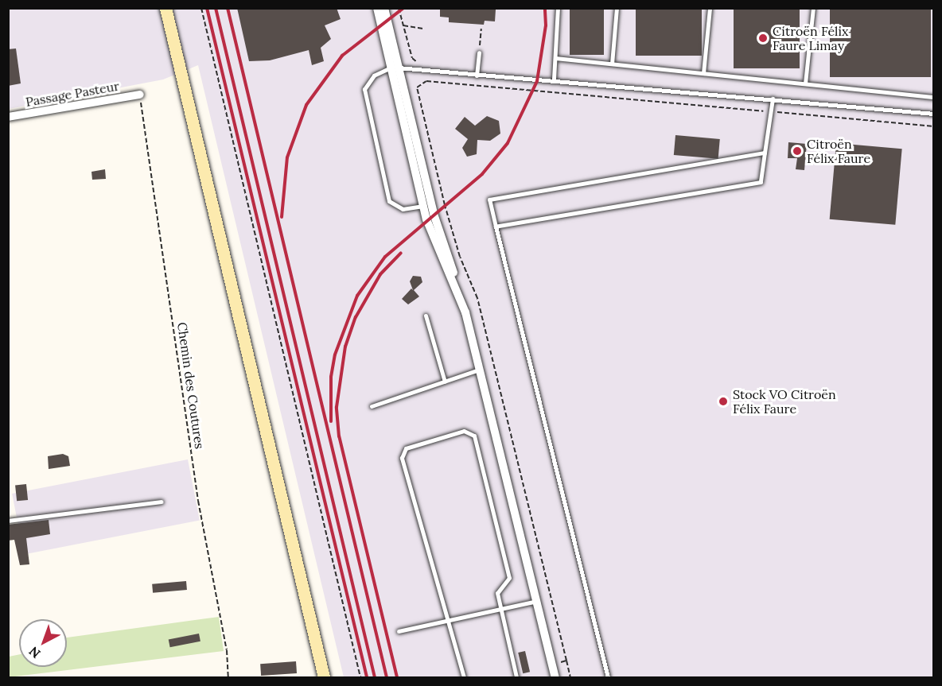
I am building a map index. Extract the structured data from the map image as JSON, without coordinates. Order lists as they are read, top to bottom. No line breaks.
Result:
{"streets":{"street":["Passage Pasteur"],"path":["Chemin des Coutures"]},"crossings":[["Passage Pasteur","Chemin des Coutures"]],"places":["Citroën Félix Faure Limay","Citroën Félix Faure","Stock VO Citroën Félix Faure"],"north":"bottom left"}
